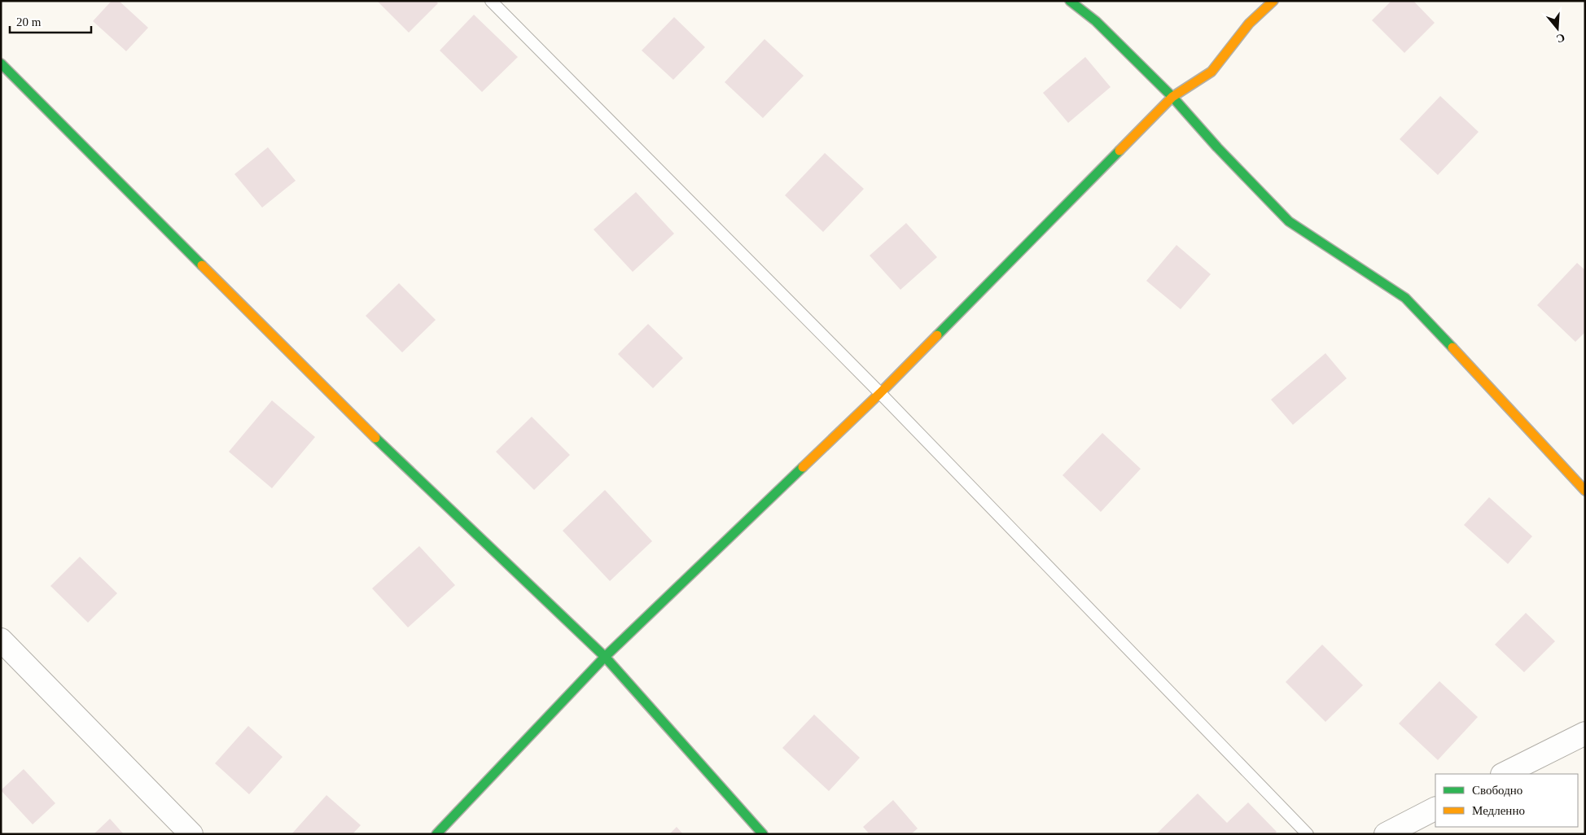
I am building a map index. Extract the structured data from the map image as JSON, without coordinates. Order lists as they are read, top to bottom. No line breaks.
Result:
{"legend":["Свободно","Медленно"],"scale_bar":"20 m","north":"bottom"}
